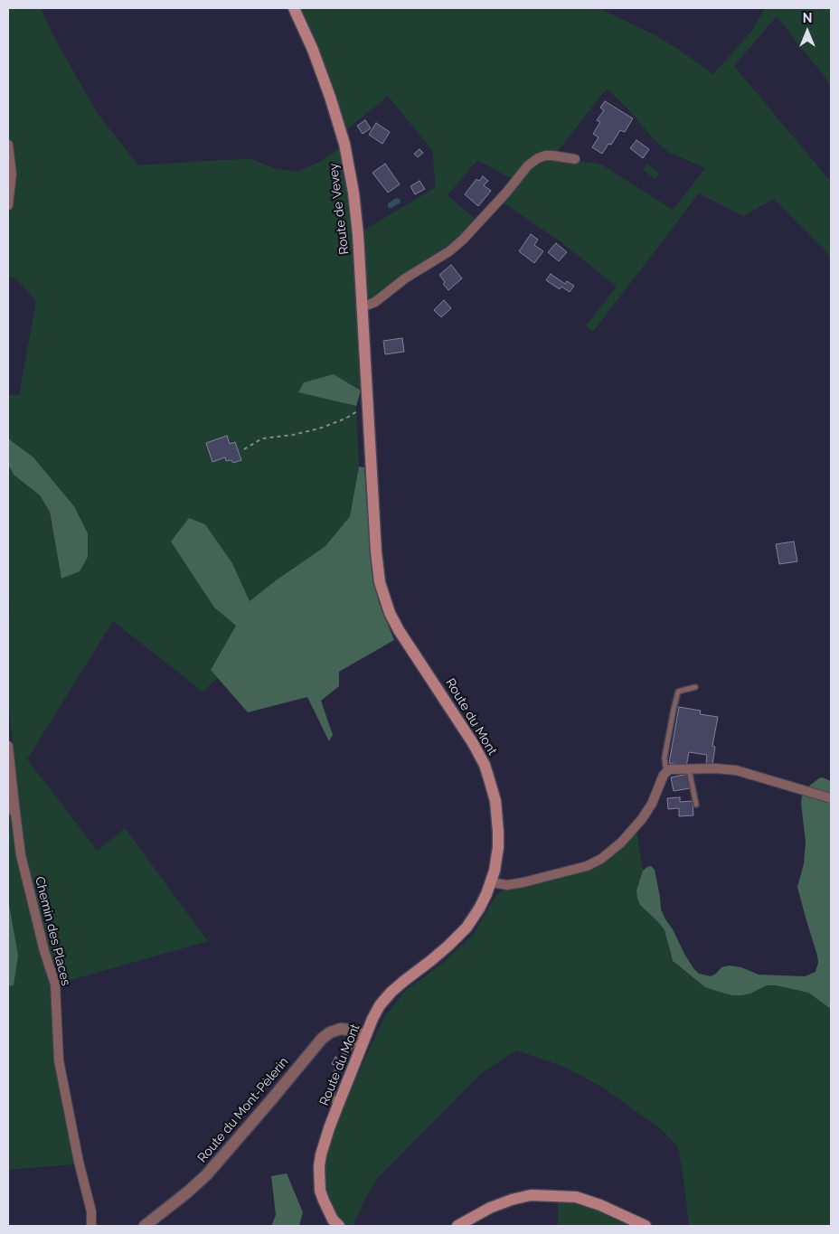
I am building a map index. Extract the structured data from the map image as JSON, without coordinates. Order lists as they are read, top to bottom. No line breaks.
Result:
{"streets":{"main road":["Route de Vevey","Route du Mont"],"street":["Chemin des Places","Route du Mont-Pèlerin"]},"crossings":[["Route de Vevey","Route du Mont"],["Route du Mont","Route du Mont-Pèlerin"]],"north":"top"}
